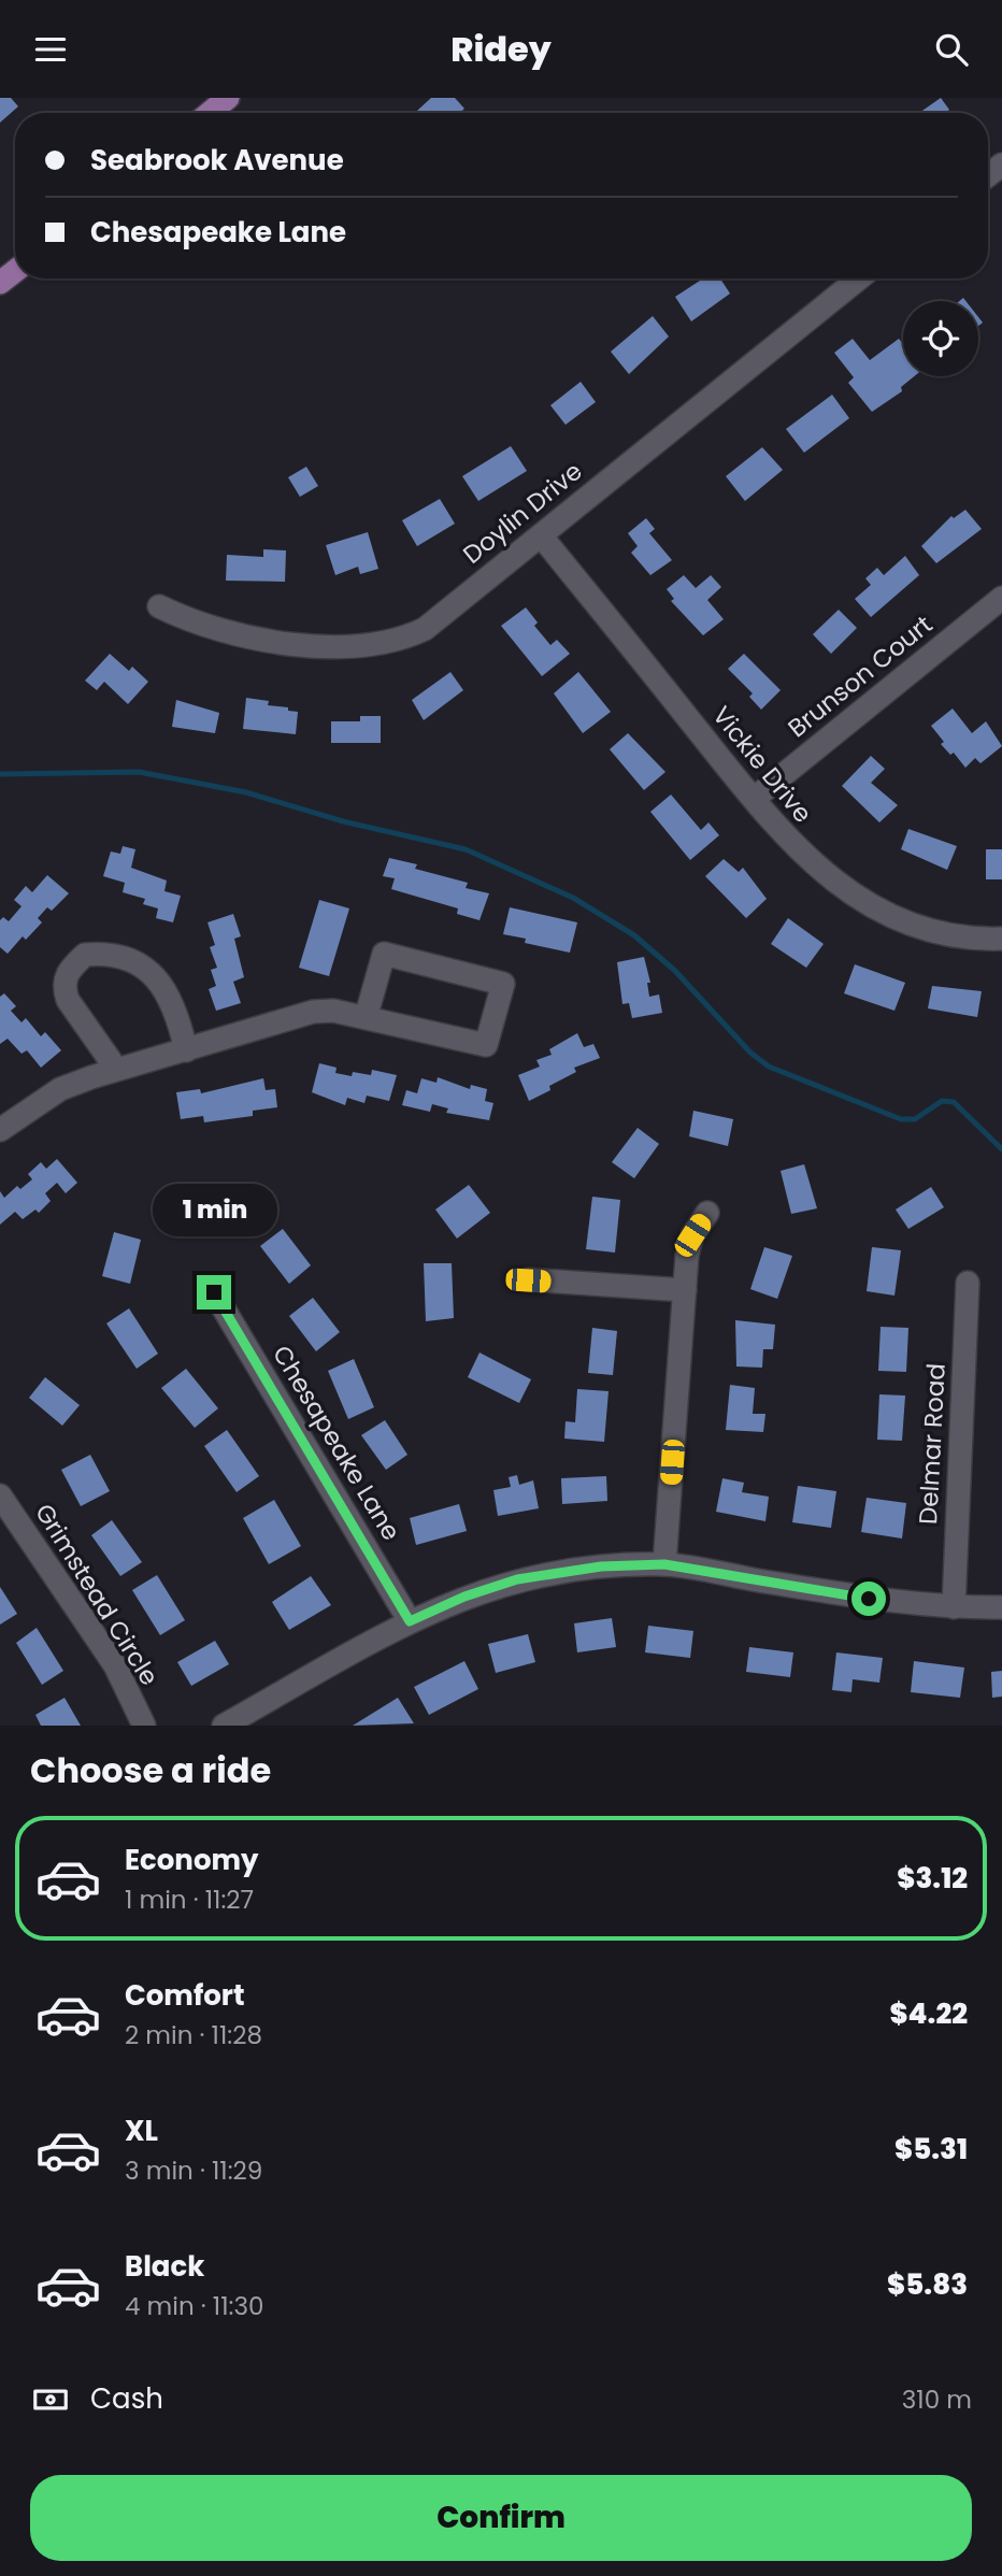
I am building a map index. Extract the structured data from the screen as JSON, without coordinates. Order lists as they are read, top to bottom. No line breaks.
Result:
{"streets":{"street":["Doylin Drive","Brunson Court","Vickie Drive","Chesapeake Lane","Delmar Road","Grimstead Circle"]},"crossings":[["Doylin Drive","Vickie Drive"],["Brunson Court","Vickie Drive"]],"page":{"header":"Ridey","banner":["Seabrook Avenue","Chesapeake Lane"],"bubble":"1 min","heading":"Choose a ride","list":[{"name":"Economy","note":"1 min · 11:27","value":"$3.12"},{"name":"Comfort","note":"2 min · 11:28","value":"$4.22"},{"name":"XL","note":"3 min · 11:29","value":"$5.31"},{"name":"Black","note":"4 min · 11:30","value":"$5.83"}],"pay":["Cash","310 m"],"buttons":"Confirm"}}
